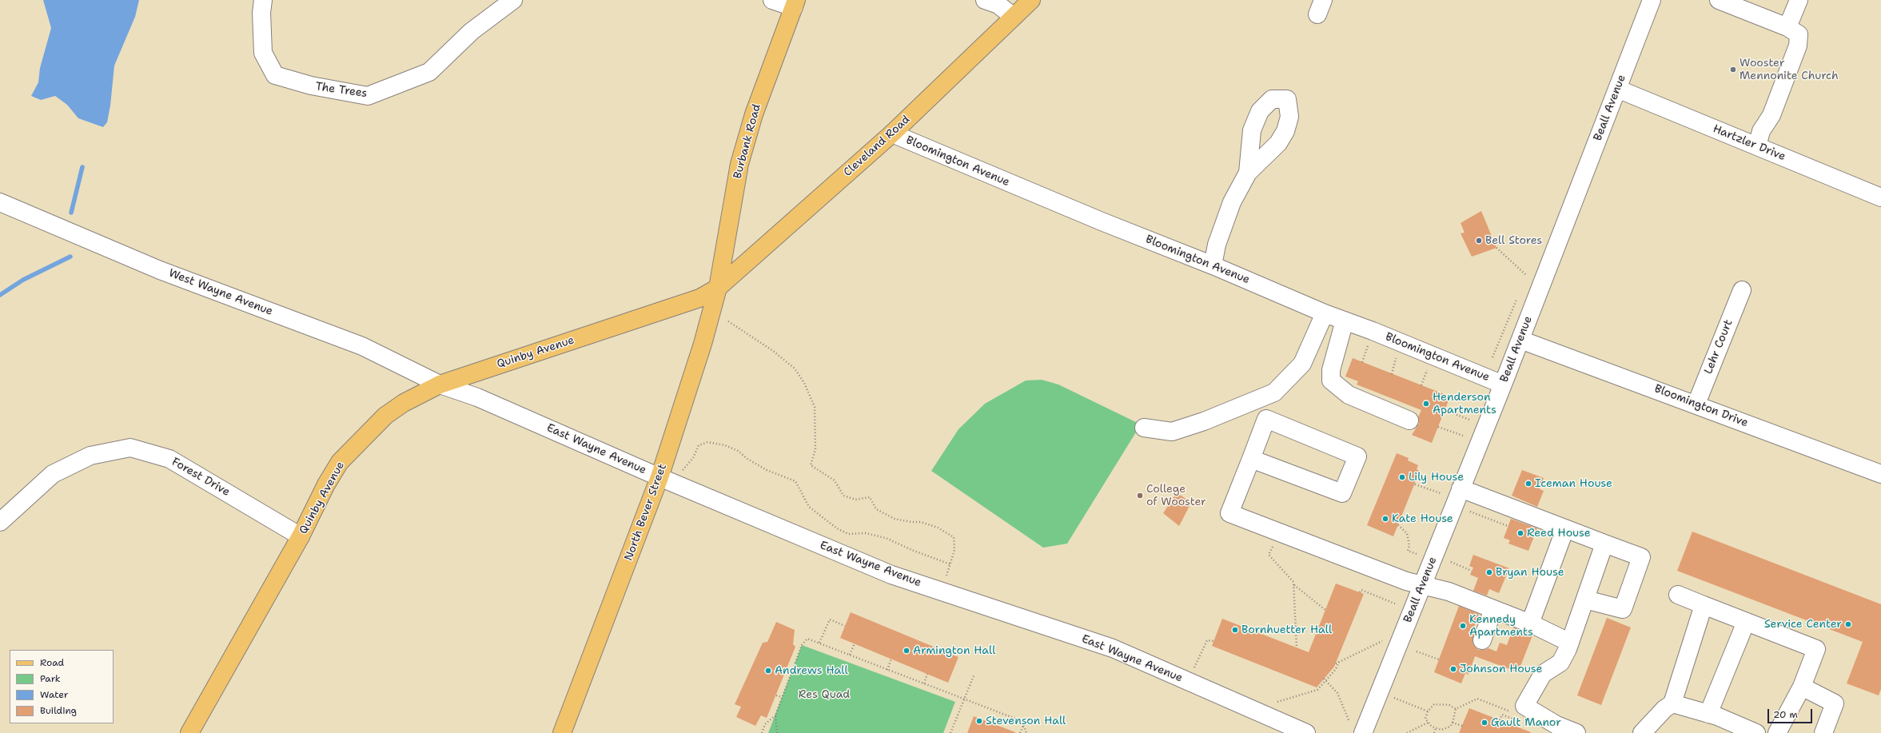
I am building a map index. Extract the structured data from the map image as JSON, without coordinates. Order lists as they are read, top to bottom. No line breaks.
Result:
{"streets":{"main road":["Burbank Road","Cleveland Road","Quinby Avenue","North Bever Street"],"street":["The Trees","Beall Avenue","Hartzler Drive","Bloomington Avenue","West Wayne Avenue","Lehr Court","Bloomington Drive","East Wayne Avenue","Forest Drive"]},"crossings":[["Beall Avenue","Hartzler Drive"],["Beall Avenue","Bloomington Avenue"],["Beall Avenue","Bloomington Drive"],["Burbank Road","Cleveland Road"],["Burbank Road","Quinby Avenue"],["Burbank Road","North Bever Street"],["Cleveland Road","Bloomington Avenue"],["Cleveland Road","Quinby Avenue"],["Cleveland Road","North Bever Street"],["West Wayne Avenue","Quinby Avenue"],["West Wayne Avenue","East Wayne Avenue"],["Lehr Court","Bloomington Drive"],["Quinby Avenue","East Wayne Avenue"],["Quinby Avenue","Forest Drive"],["Quinby Avenue","North Bever Street"],["East Wayne Avenue","North Bever Street"]],"parks":["Res Quad"],"places":["Wooster Mennonite Church","Bell Stores","Henderson Apartments","Lily House","Iceman House","College of Wooster","Kate House","Reed House","Bryan House","Service Center","Kennedy Apartments","Bornhuetter Hall","Armington Hall","Johnson House","Andrews Hall","Stevenson Hall","Gault Manor"],"legend":["Road","Park","Water","Building"],"scale_bar":"20 m"}
